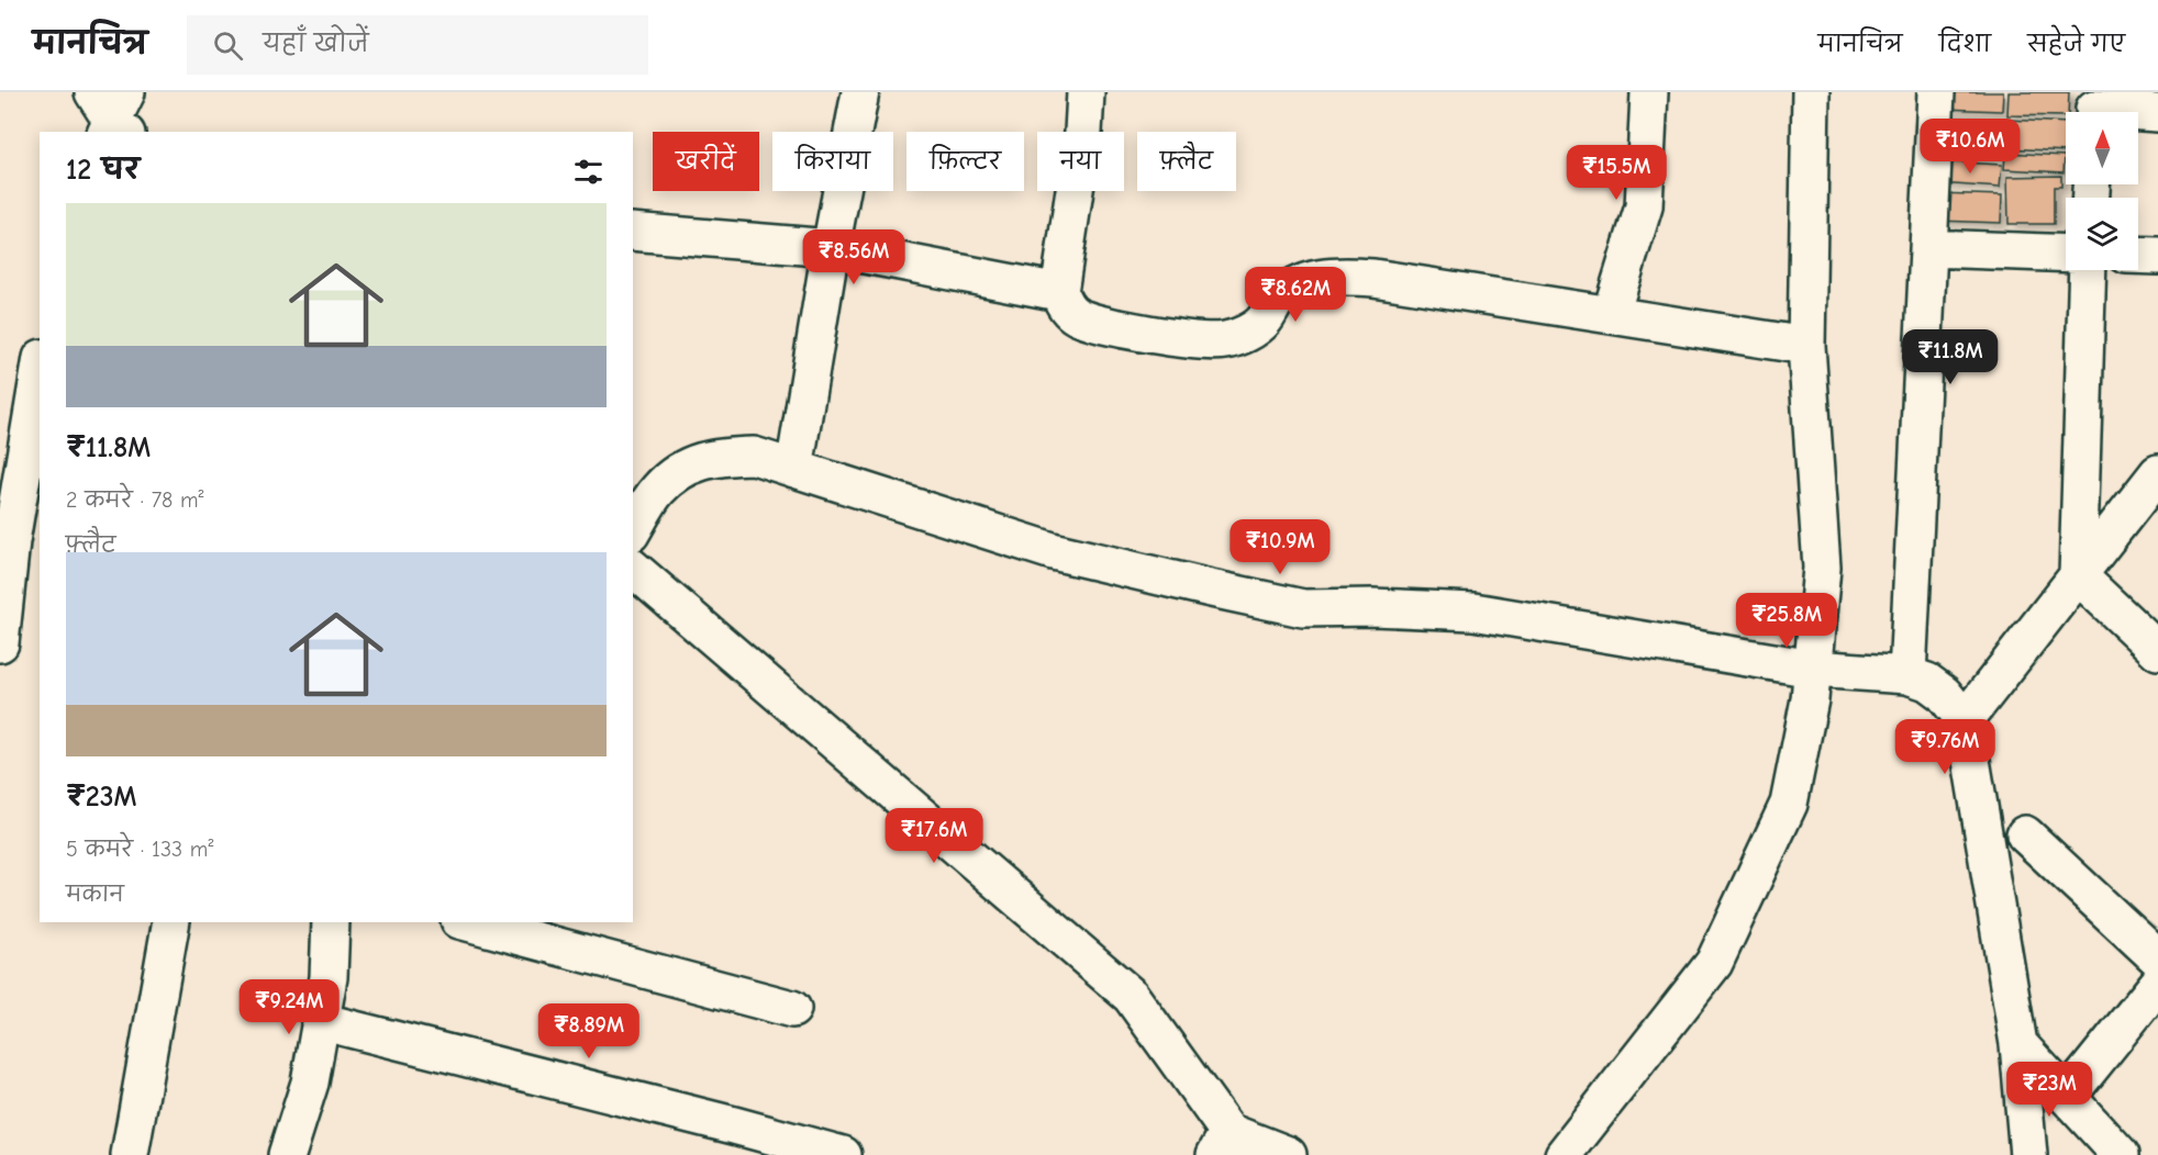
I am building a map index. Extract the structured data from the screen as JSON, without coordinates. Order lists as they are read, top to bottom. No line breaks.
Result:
{"north":"top","page":{"header":"मानचित्र","search":"यहाँ खोजें","nav":["मानचित्र","दिशा","सहेजे गए"],"price":["₹10.6M","₹15.5M","₹8.56M","₹8.62M","₹11.8M","₹10.9M","₹25.8M","₹9.76M","₹17.6M","₹9.24M","₹8.89M","₹23M"],"chip":["खरीदें","किराया","फ़िल्टर","नया","फ़्लैट"],"heading":"12 घर","list":[{"name":"₹11.8M","note":"2 कमरे · 78 m² · फ़्लैट"},{"name":"₹23M","note":"5 कमरे · 133 m² · मकान"}]}}
